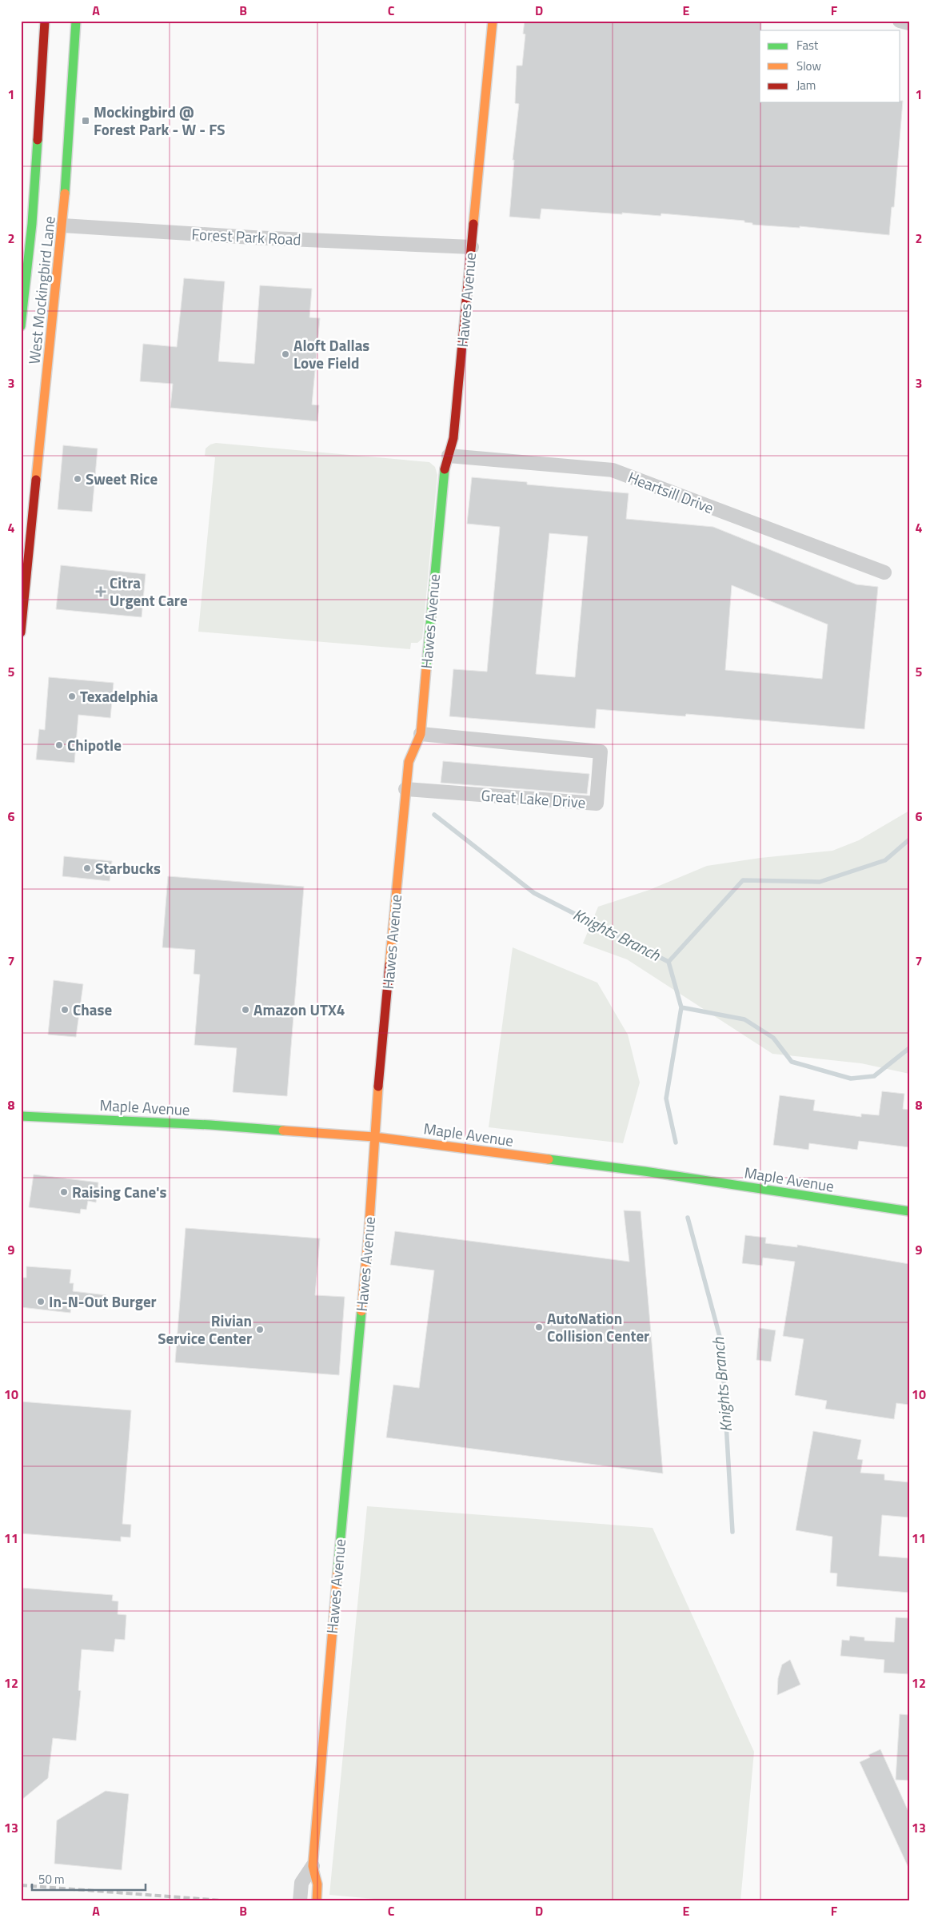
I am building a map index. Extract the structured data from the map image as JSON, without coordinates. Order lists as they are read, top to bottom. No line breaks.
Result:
{"streets":{"street":["Forest Park Road","West Mockingbird Lane","Hawes Avenue","Heartsill Drive","Great Lake Drive","Maple Avenue"]},"crossings":[["Forest Park Road","West Mockingbird Lane"],["Forest Park Road","Hawes Avenue"],["Hawes Avenue","Heartsill Drive"],["Hawes Avenue","Great Lake Drive"],["Hawes Avenue","Maple Avenue"]],"water":["Knights Branch"],"places":{"transit":["Mockingbird @ Forest Park - W - FS"],"other":["Aloft Dallas Love Field","Sweet Rice","Texadelphia","Chipotle","Starbucks","Chase","Amazon UTX4","Raising Cane's","In-N-Out Burger","AutoNation Collision Center","Rivian Service Center"],"health":["Citra Urgent Care"]},"legend":["Fast","Slow","Jam"],"scale_bar":"50 m","grid":{"columns":["A","B","C","D","E","F"],"rows":["1","2","3","4","5","6","7","8","9","10","11","12","13"]}}
